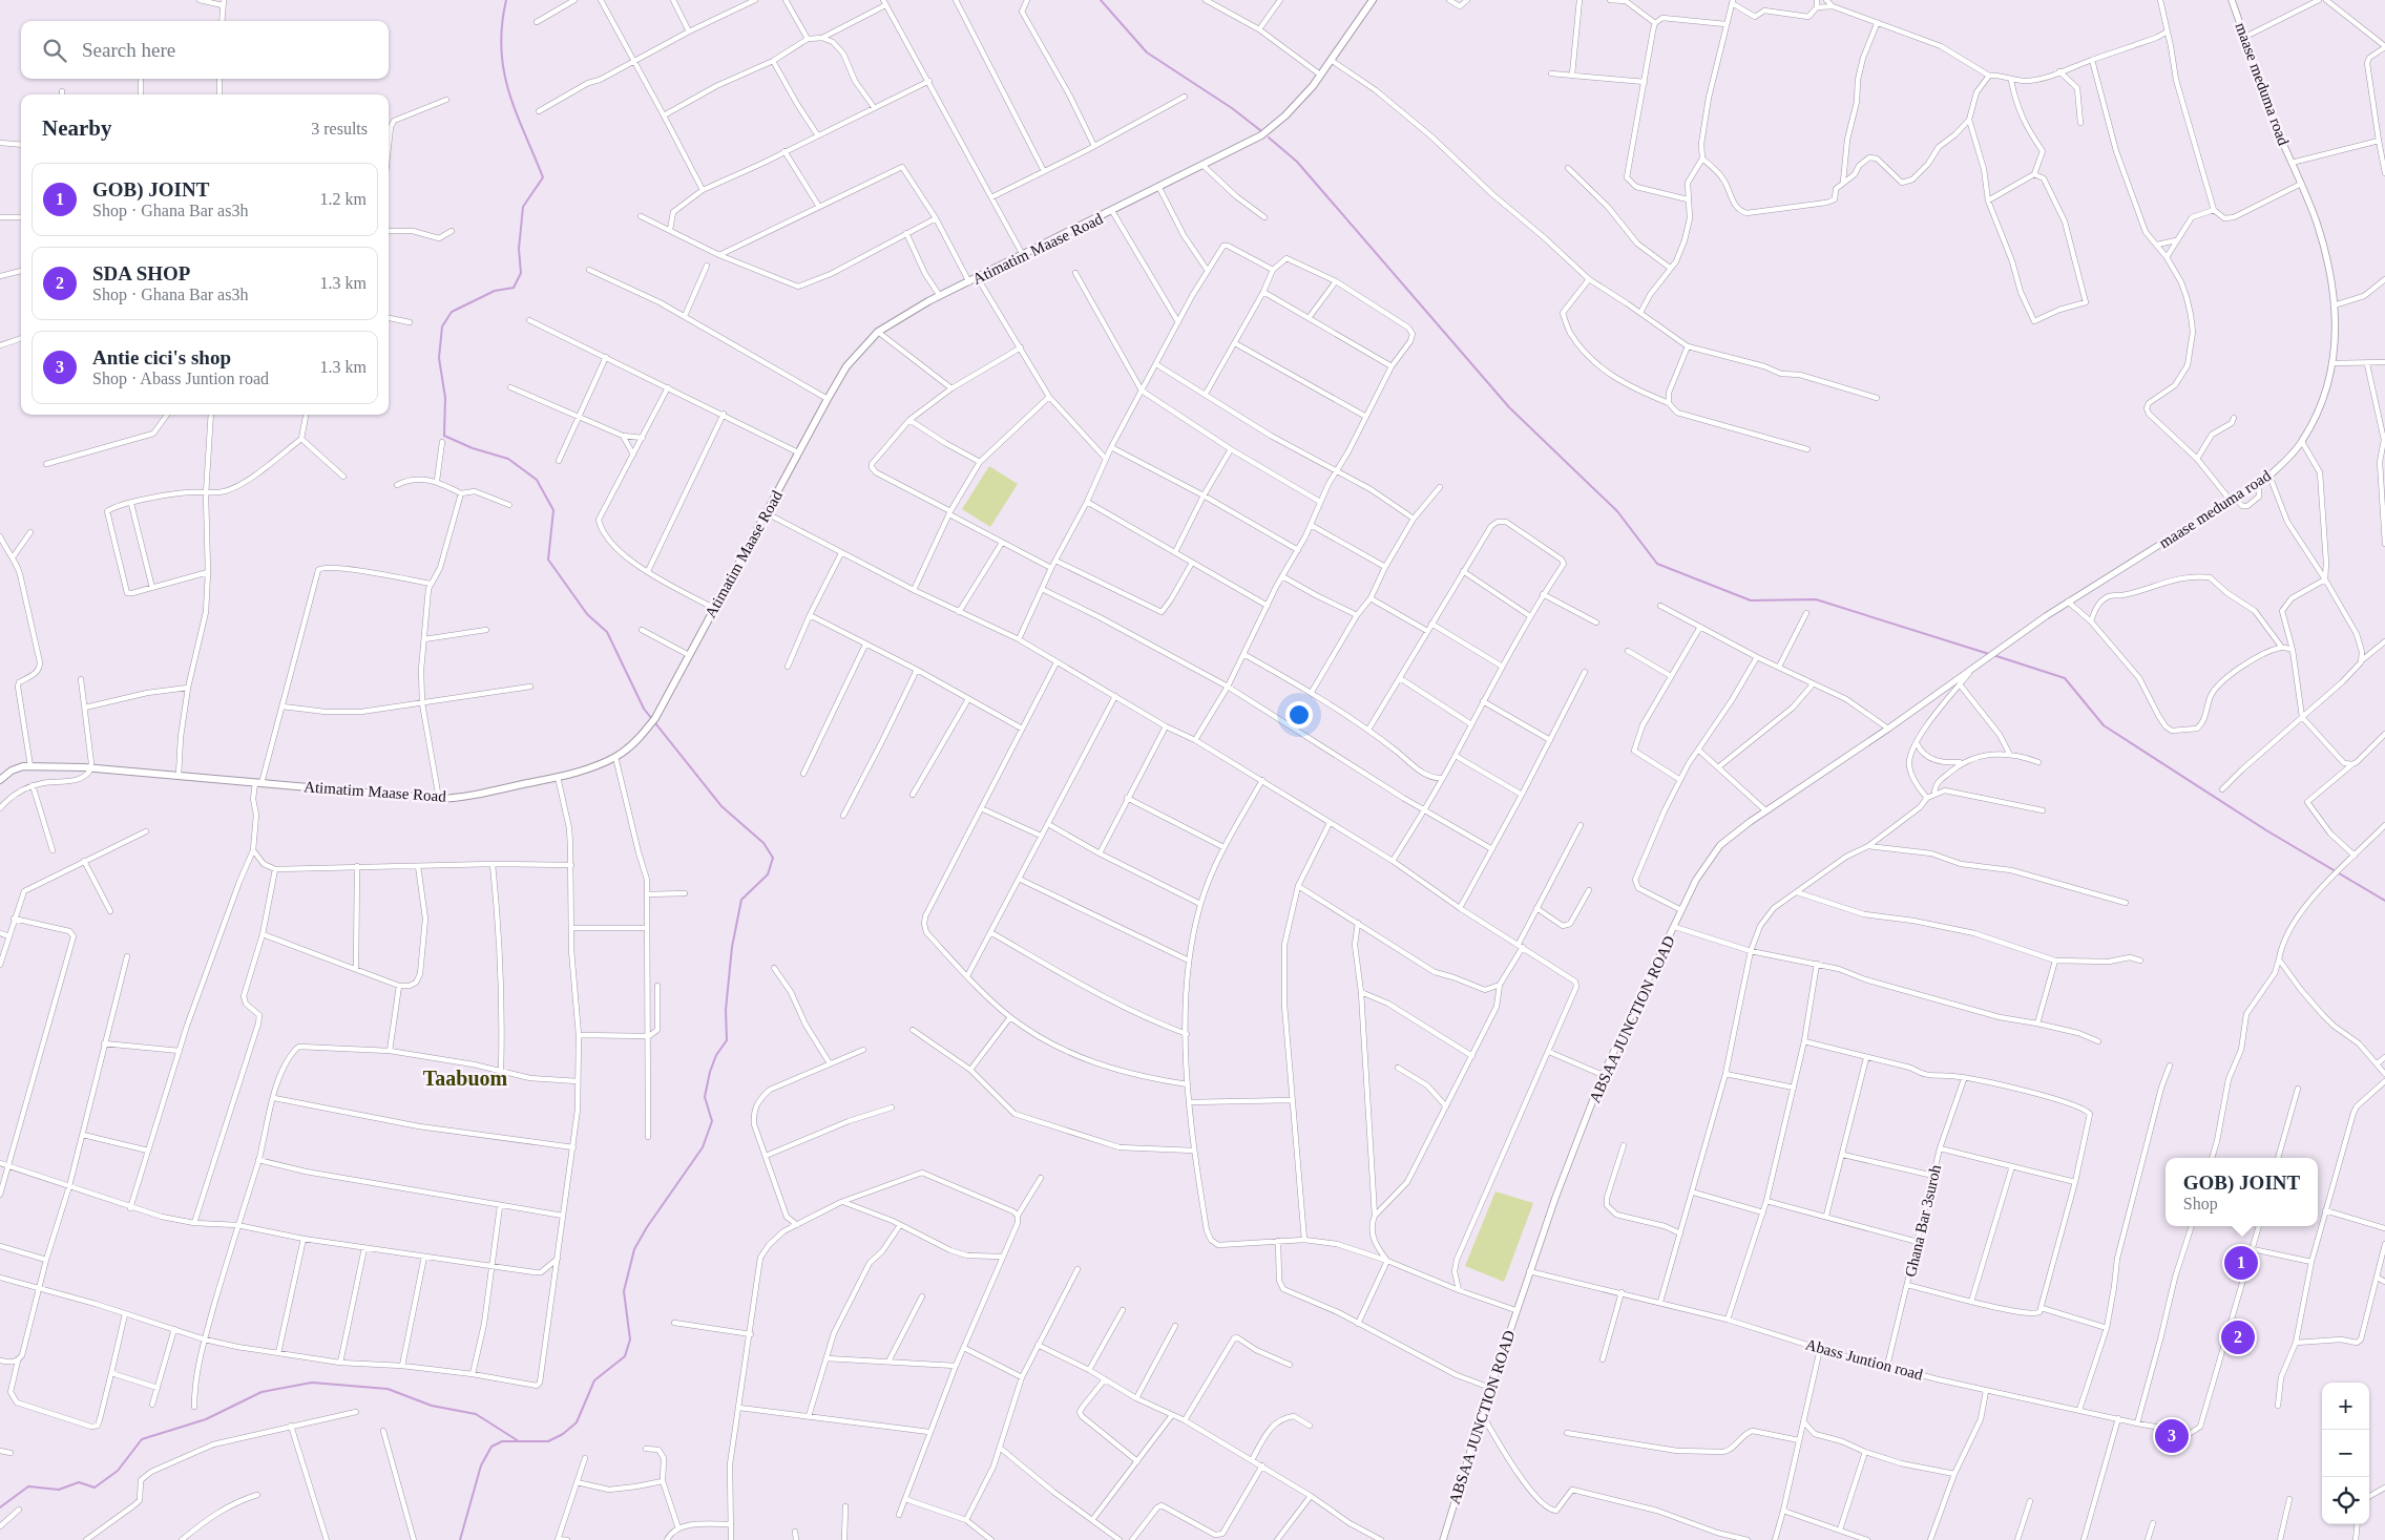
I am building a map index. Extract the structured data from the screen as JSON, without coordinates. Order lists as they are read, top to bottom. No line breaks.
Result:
{"streets":{"main road":["Atimatim Maase Road"],"street":["maase meduma road","ABSAA JUNCTION ROAD","Ghana Bar 3suroh","Abass Juntion road"]},"crossings":[["maase meduma road","ABSAA JUNCTION ROAD"],["ABSAA JUNCTION ROAD","Abass Juntion road"],["Ghana Bar 3suroh","Abass Juntion road"]],"districts":["Taabuom"],"page":{"search":"Search here","heading":["Nearby","3 results"],"list":[{"mark":"1","name":"GOB) JOINT","note":"Shop · Ghana Bar as3h","value":"1.2 km"},{"mark":"2","name":"SDA SHOP","note":"Shop · Ghana Bar as3h","value":"1.3 km"},{"mark":"3","name":"Antie cici's shop","note":"Shop · Abass Juntion road","value":"1.3 km"}],"popup":["GOB) JOINT","Shop"],"pins":["1","2","3"],"map_buttons":["+","−"]}}
